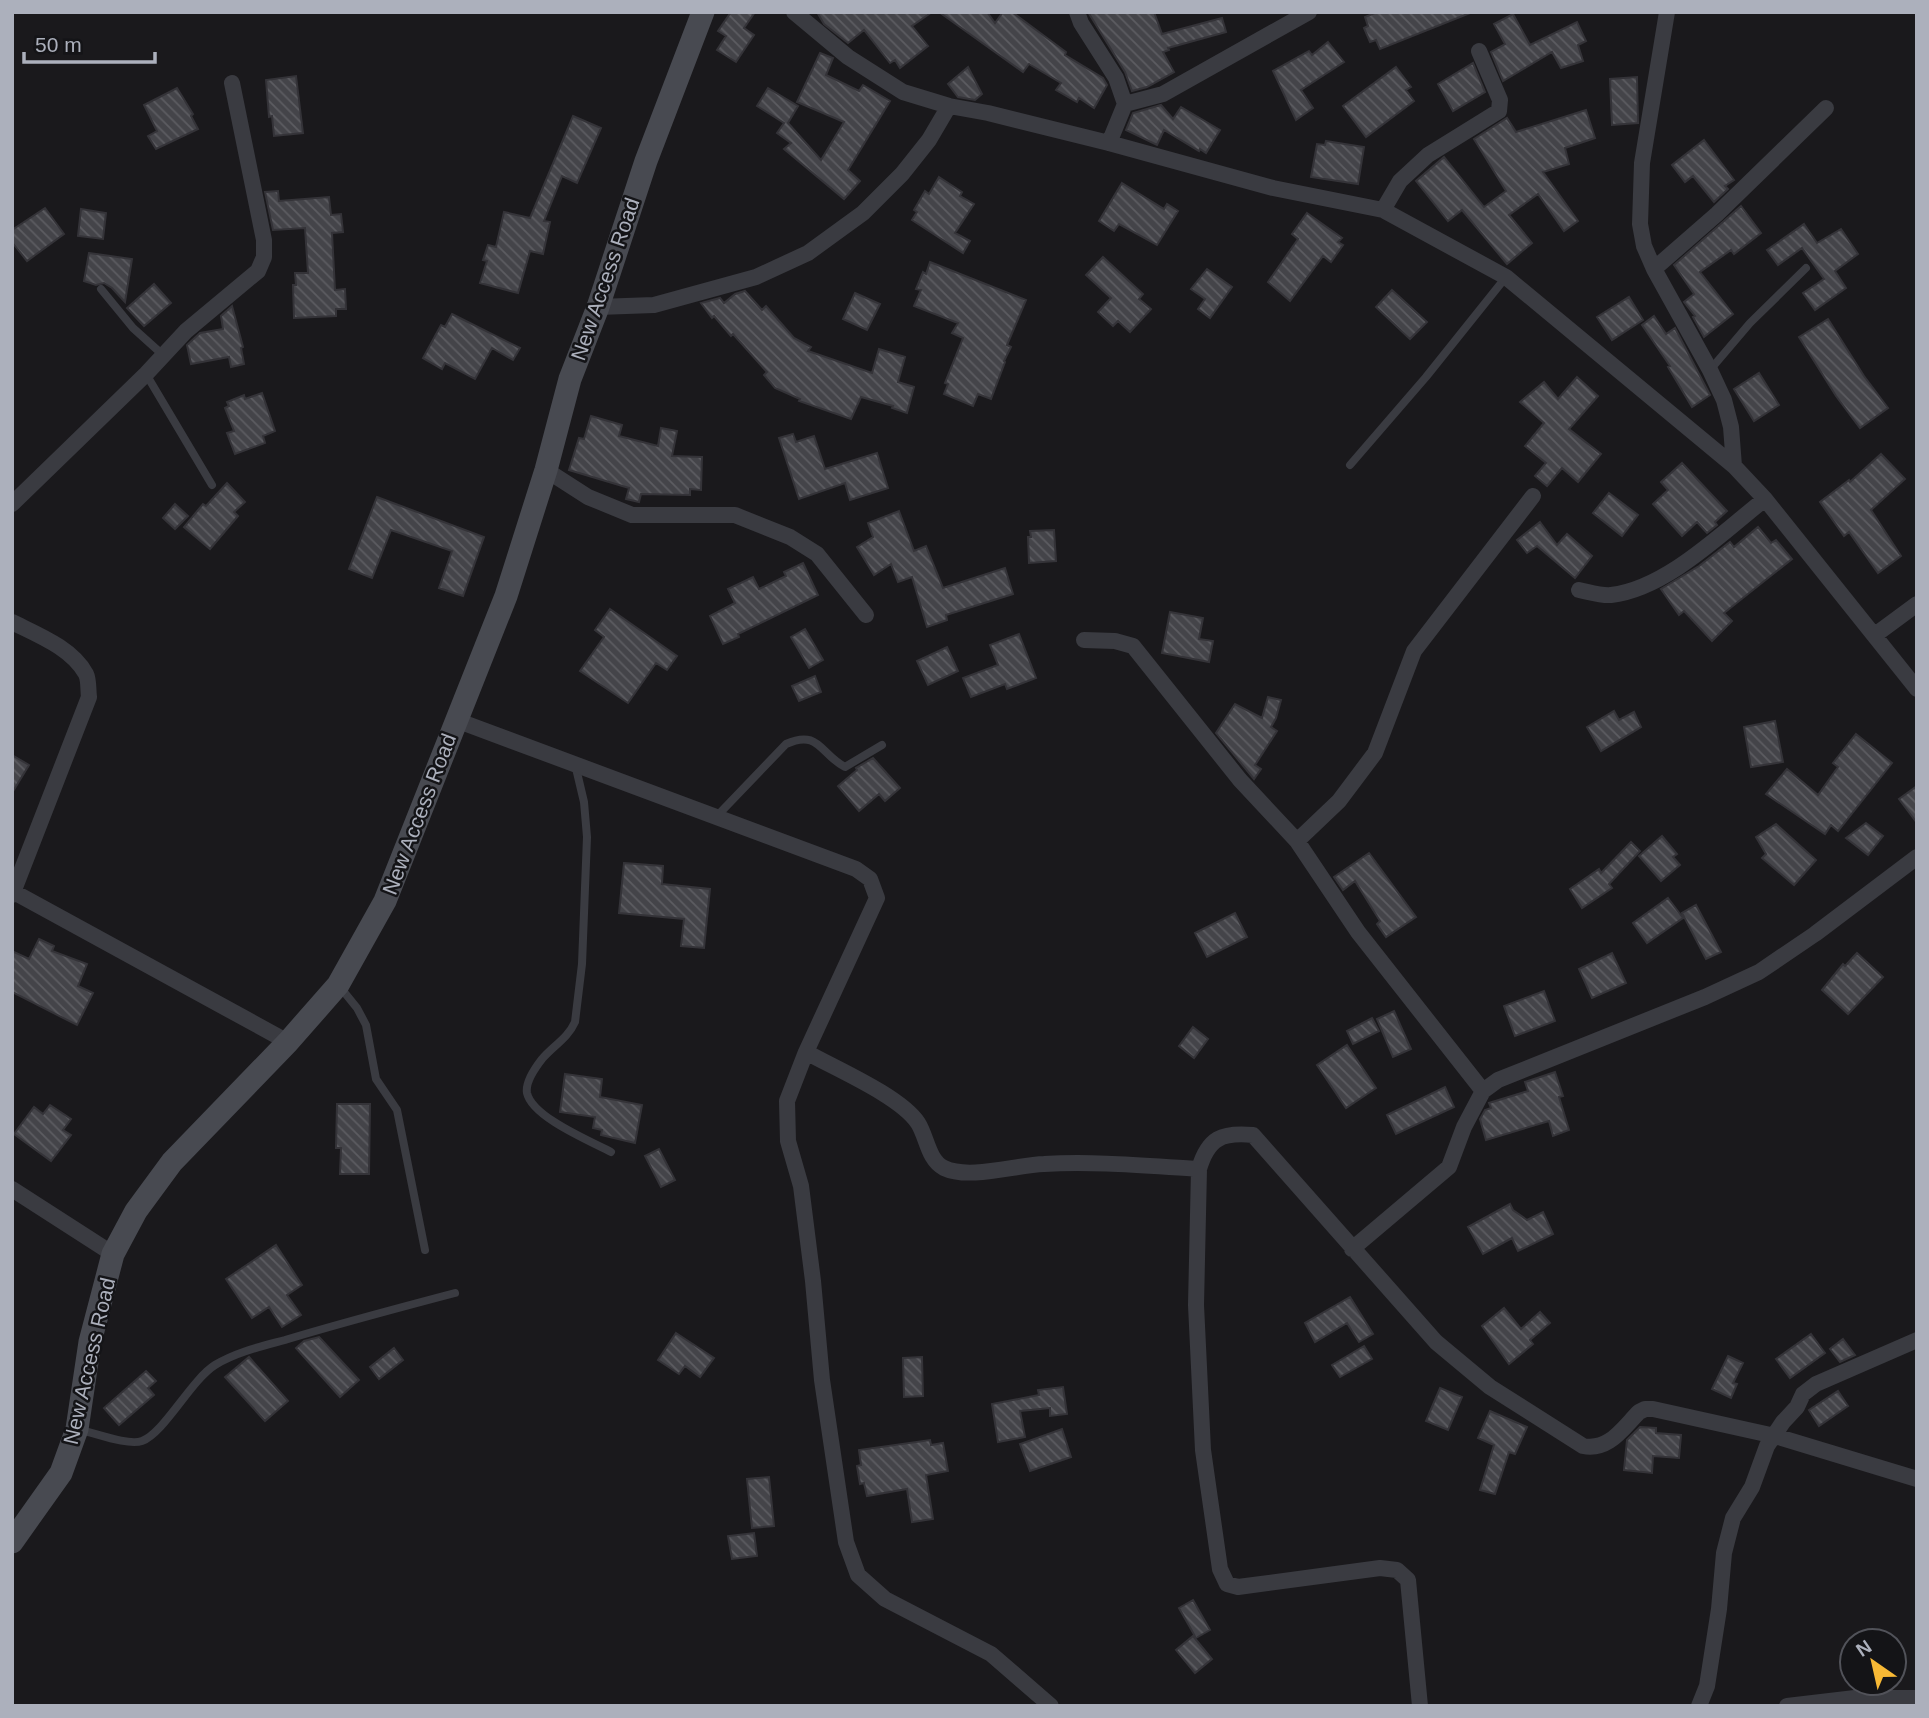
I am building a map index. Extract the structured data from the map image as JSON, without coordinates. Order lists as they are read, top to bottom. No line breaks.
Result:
{"streets":{"main road":["New Access Road"]},"scale_bar":"50 m","north":"top left"}
